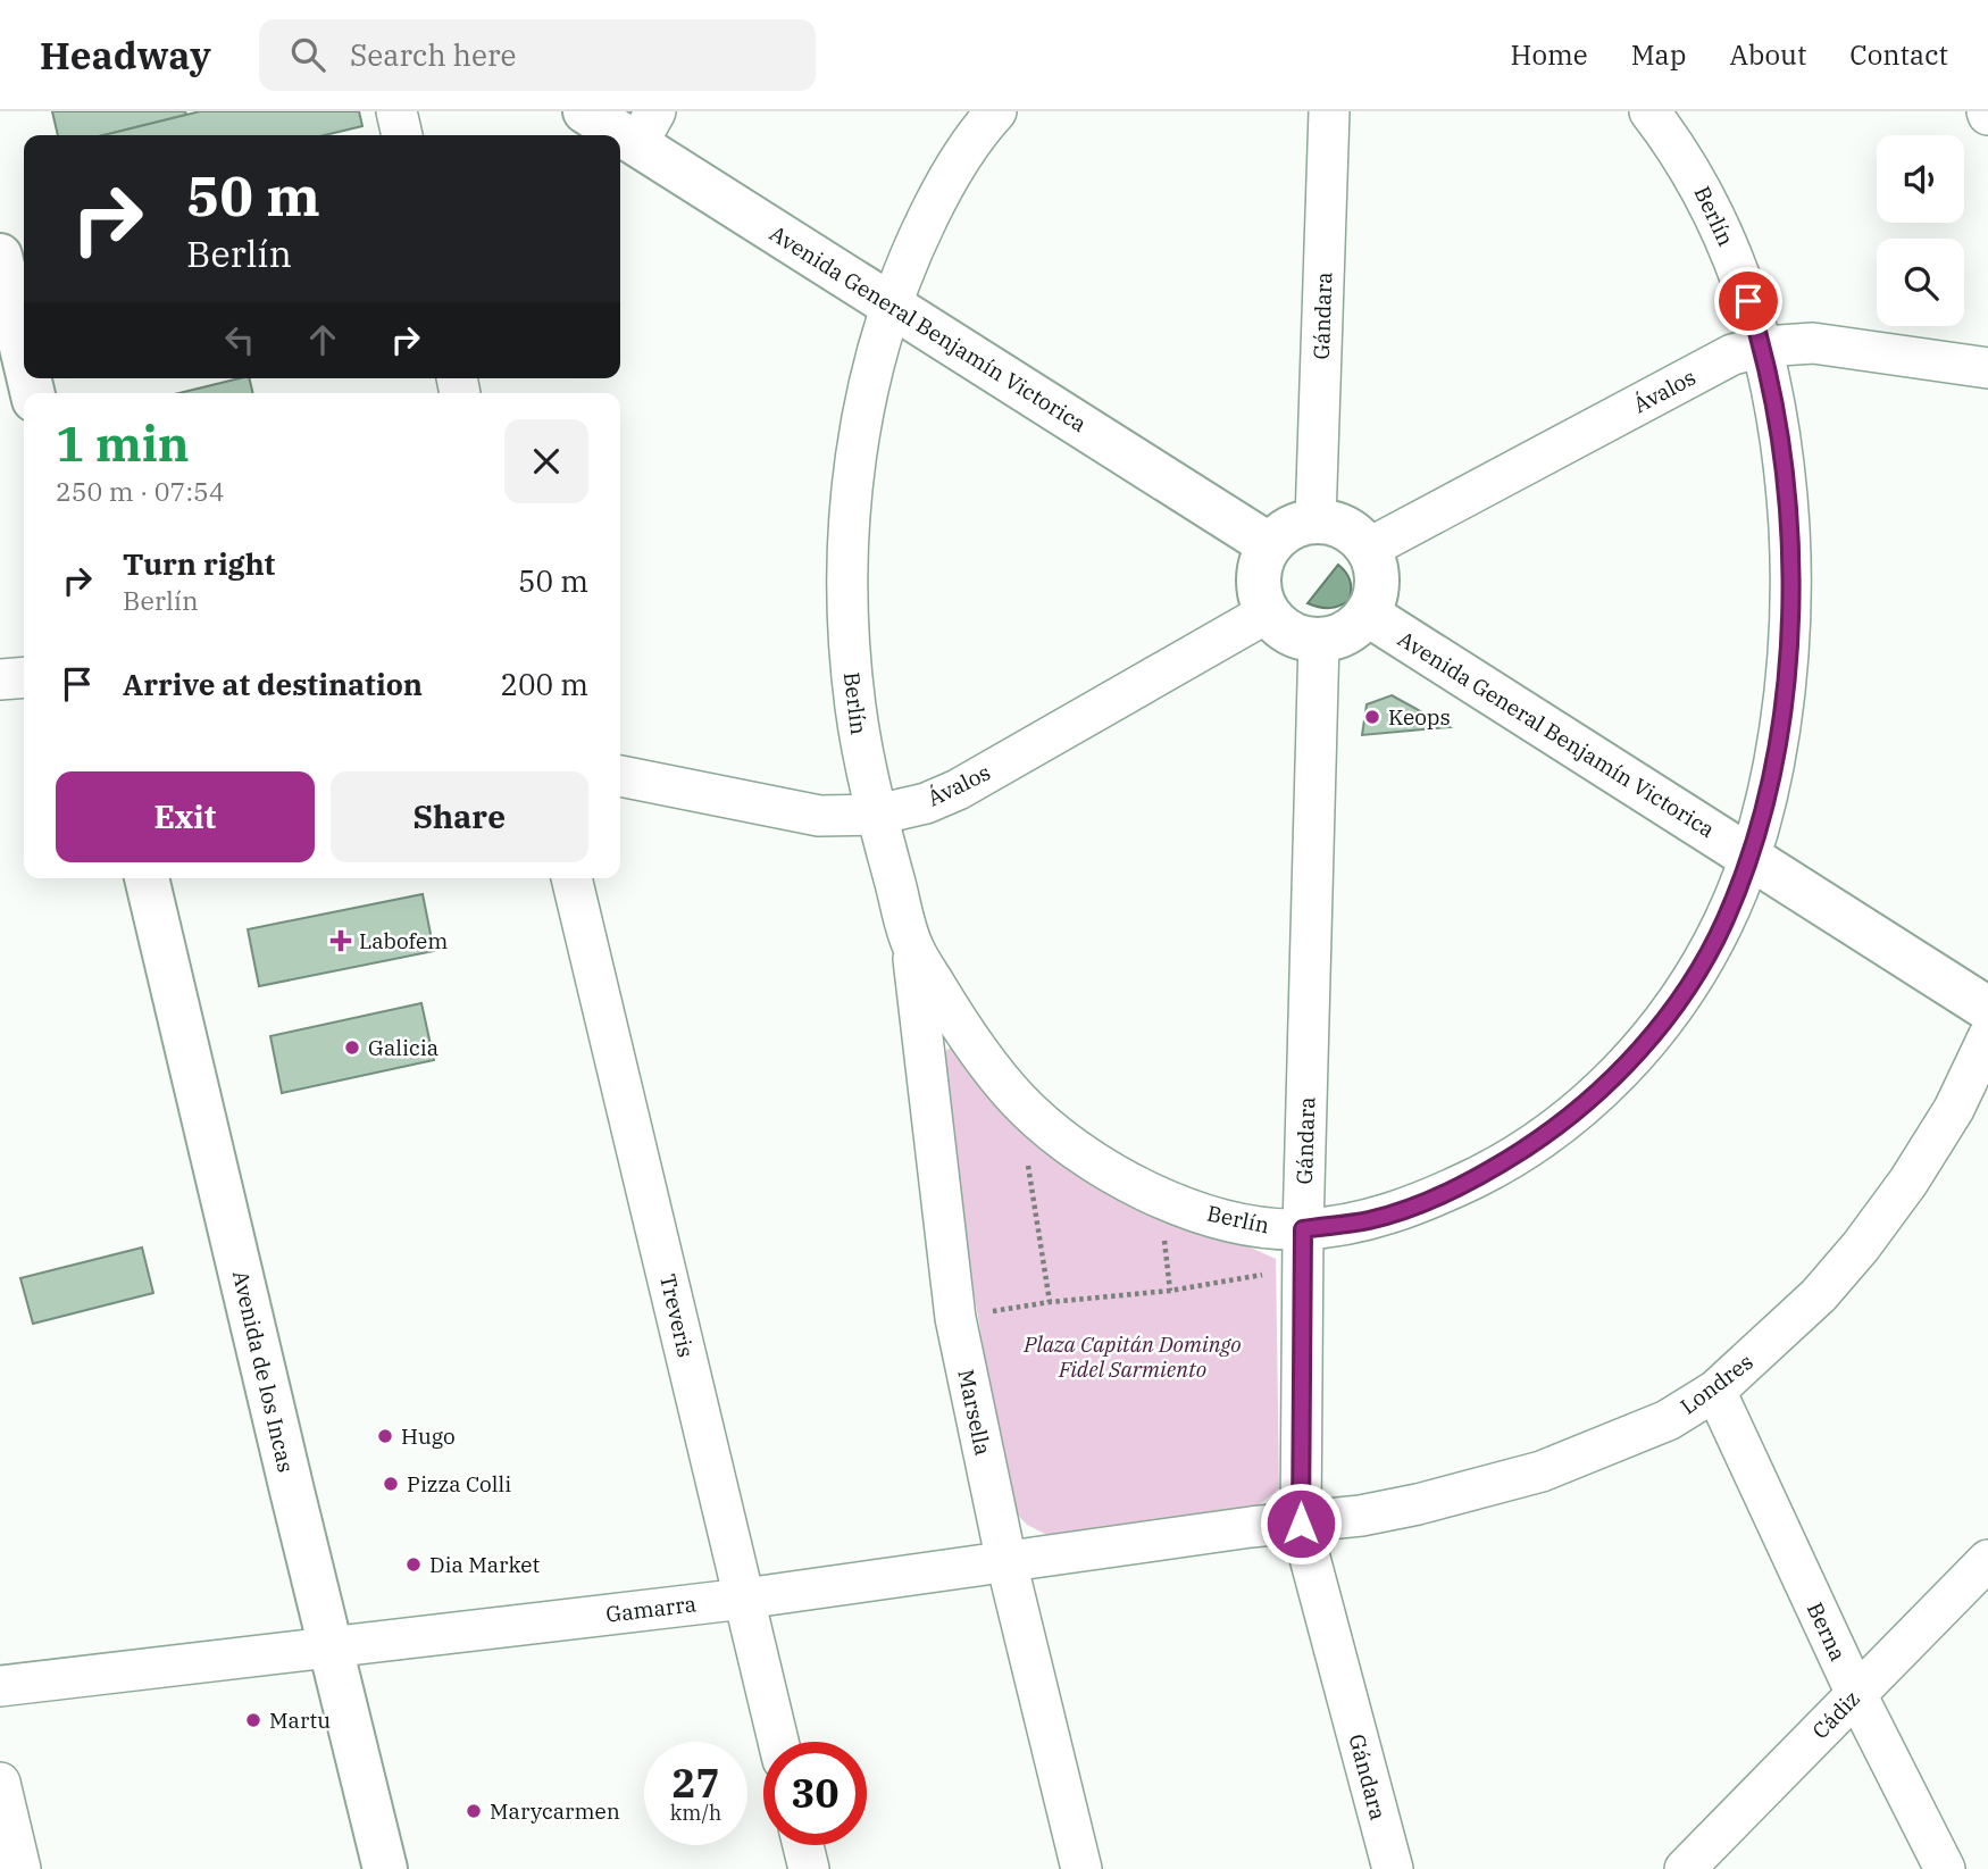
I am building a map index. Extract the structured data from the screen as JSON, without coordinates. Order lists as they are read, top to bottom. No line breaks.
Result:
{"streets":{"street":["Berlín","Gándara","Avenida General Benjamín Victorica","Ávalos","Treveris","Avenida de los Incas","Londres","Marsella","Gamarra","Berna","Cádiz"]},"crossings":[["Berlín","Gándara"],["Berlín","Avenida General Benjamín Victorica"],["Berlín","Ávalos"],["Berlín","Marsella"],["Gándara","Avenida General Benjamín Victorica"],["Gándara","Ávalos"],["Gándara","Londres"],["Gándara","Gamarra"],["Avenida General Benjamín Victorica","Ávalos"],["Treveris","Gamarra"],["Avenida de los Incas","Gamarra"],["Londres","Gamarra"],["Londres","Berna"],["Marsella","Gamarra"],["Berna","Cádiz"]],"parks":["Plaza Capitán Domingo Fidel Sarmiento"],"places":{"other":["Keops","Galicia","Hugo","Pizza Colli","Dia Market","Martu","Marycarmen"],"health":["Labofem"]},"page":{"header":"Headway","search":"Search here","nav":["Home","Map","About","Contact"],"turn":["50 m","Berlín"],"heading":["1 min","250 m · 07:54"],"list":[{"name":"Turn right","note":"Berlín","value":"50 m"},{"name":"Arrive at destination","value":"200 m"}],"buttons":["Exit","Share"],"speed":"27 km/h","limit":"30"}}
